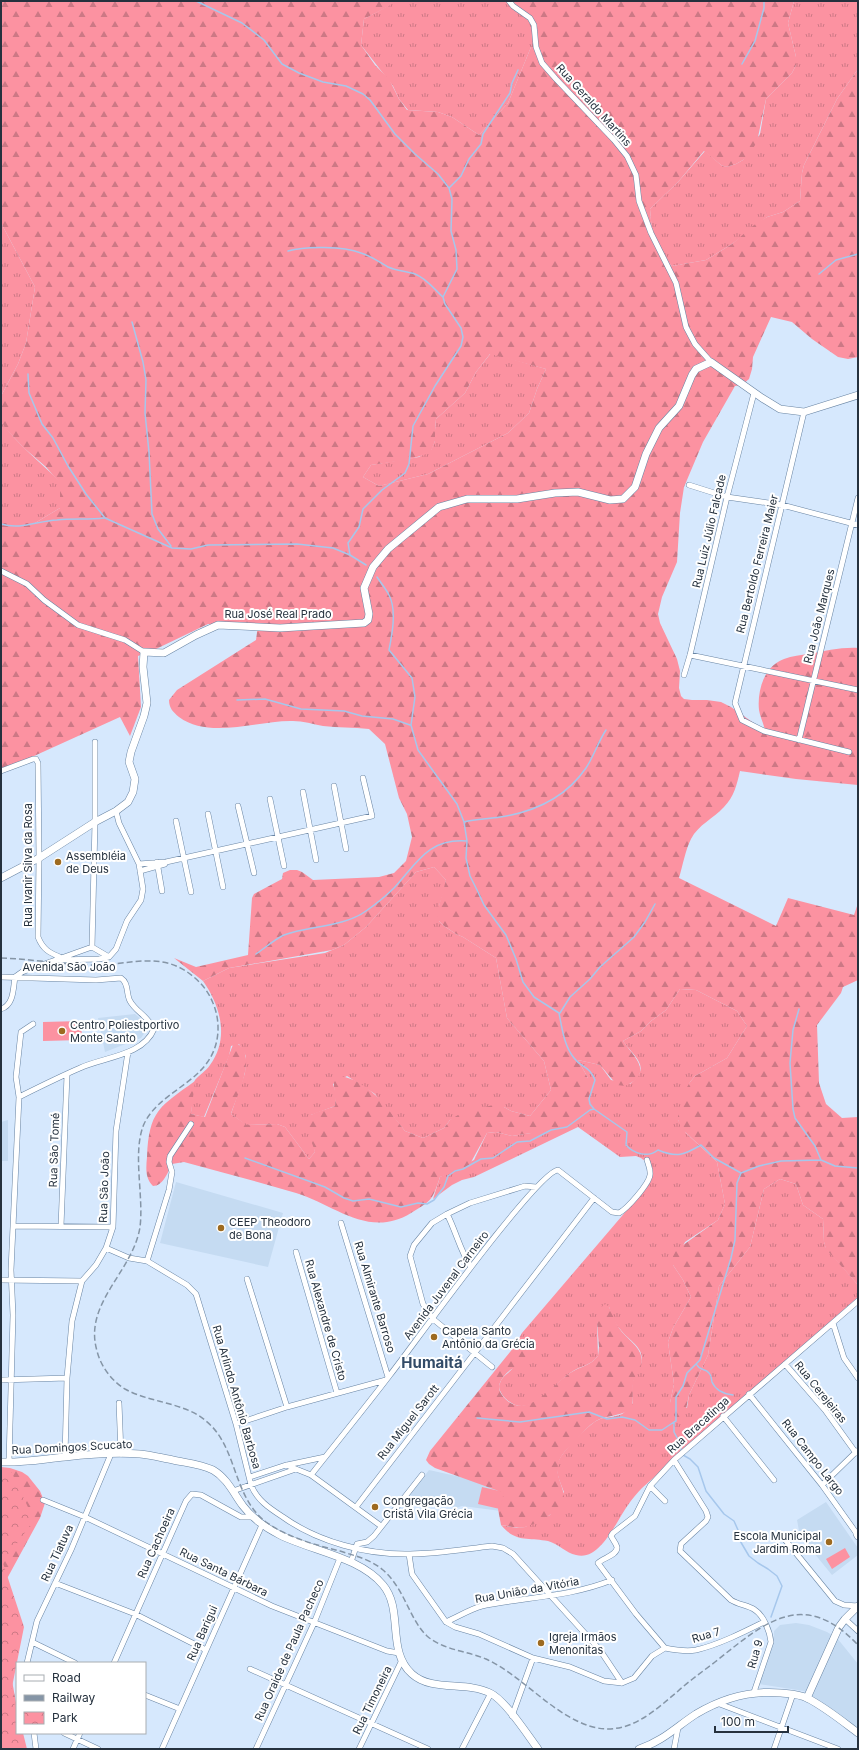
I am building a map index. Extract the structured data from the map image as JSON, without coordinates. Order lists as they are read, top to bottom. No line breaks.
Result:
{"streets":{"street":["Rua Geraldo Martins","Rua Luiz Júlio Falcade","Rua Bertoldo Ferreira Maier","Rua José Real Prado","Rua João Marques","Rua Ivanir Silva da Rosa","Avenida São João","Rua São Tomé","Rua São João","Avenida Juvenal Carneiro","Rua Almirante Barroso","Rua Alexandre de Cristo","Rua Cerejeiras","Rua Arlindo Antônio Barbosa","Rua Miguel Sarott","Rua Bracatinga","Rua Domingos Scucato","Rua Campo Largo","Rua Cachoeira","Rua Tiatuva","Rua Santa Bárbara","Rua União da Vitória","Rua Barigui","Rua 7","Rua Oraide de Paula Pacheco","Rua 9","Rua Timoneira"]},"crossings":[["Rua Geraldo Martins","Rua José Real Prado"],["Rua Bertoldo Ferreira Maier","Rua João Marques"],["Avenida São João","Rua São João"],["Rua São João","Rua Arlindo Antônio Barbosa"],["Rua São João","Rua Domingos Scucato"],["Avenida Juvenal Carneiro","Rua Almirante Barroso"],["Avenida Juvenal Carneiro","Rua Miguel Sarott"],["Rua Cerejeiras","Rua Bracatinga"],["Rua Arlindo Antônio Barbosa","Rua União da Vitória"],["Rua Bracatinga","Rua Campo Largo"],["Rua Bracatinga","Rua União da Vitória"],["Rua Domingos Scucato","Rua Cachoeira"],["Rua Domingos Scucato","Rua Tiatuva"],["Rua Domingos Scucato","Rua Santa Bárbara"],["Rua Domingos Scucato","Rua Barigui"],["Rua Domingos Scucato","Rua Oraide de Paula Pacheco"],["Rua Domingos Scucato","Rua Timoneira"],["Rua Cachoeira","Rua Santa Bárbara"],["Rua Tiatuva","Rua Santa Bárbara"],["Rua Santa Bárbara","Rua Barigui"],["Rua Santa Bárbara","Rua Oraide de Paula Pacheco"],["Rua Santa Bárbara","Rua Timoneira"],["Rua 7","Rua 9"]],"districts":["Humaitá"],"places":["Assembléia de Deus","Centro Poliestportivo Monte Santo","CEEP Theodoro de Bona","Capela Santo Antônio da Grécia","Congregação Cristã Vila Grécia","Escola Municipal Jardim Roma","Igreja Irmãos Menonitas"],"legend":["Road","Railway","Park"],"scale_bar":"100 m"}
